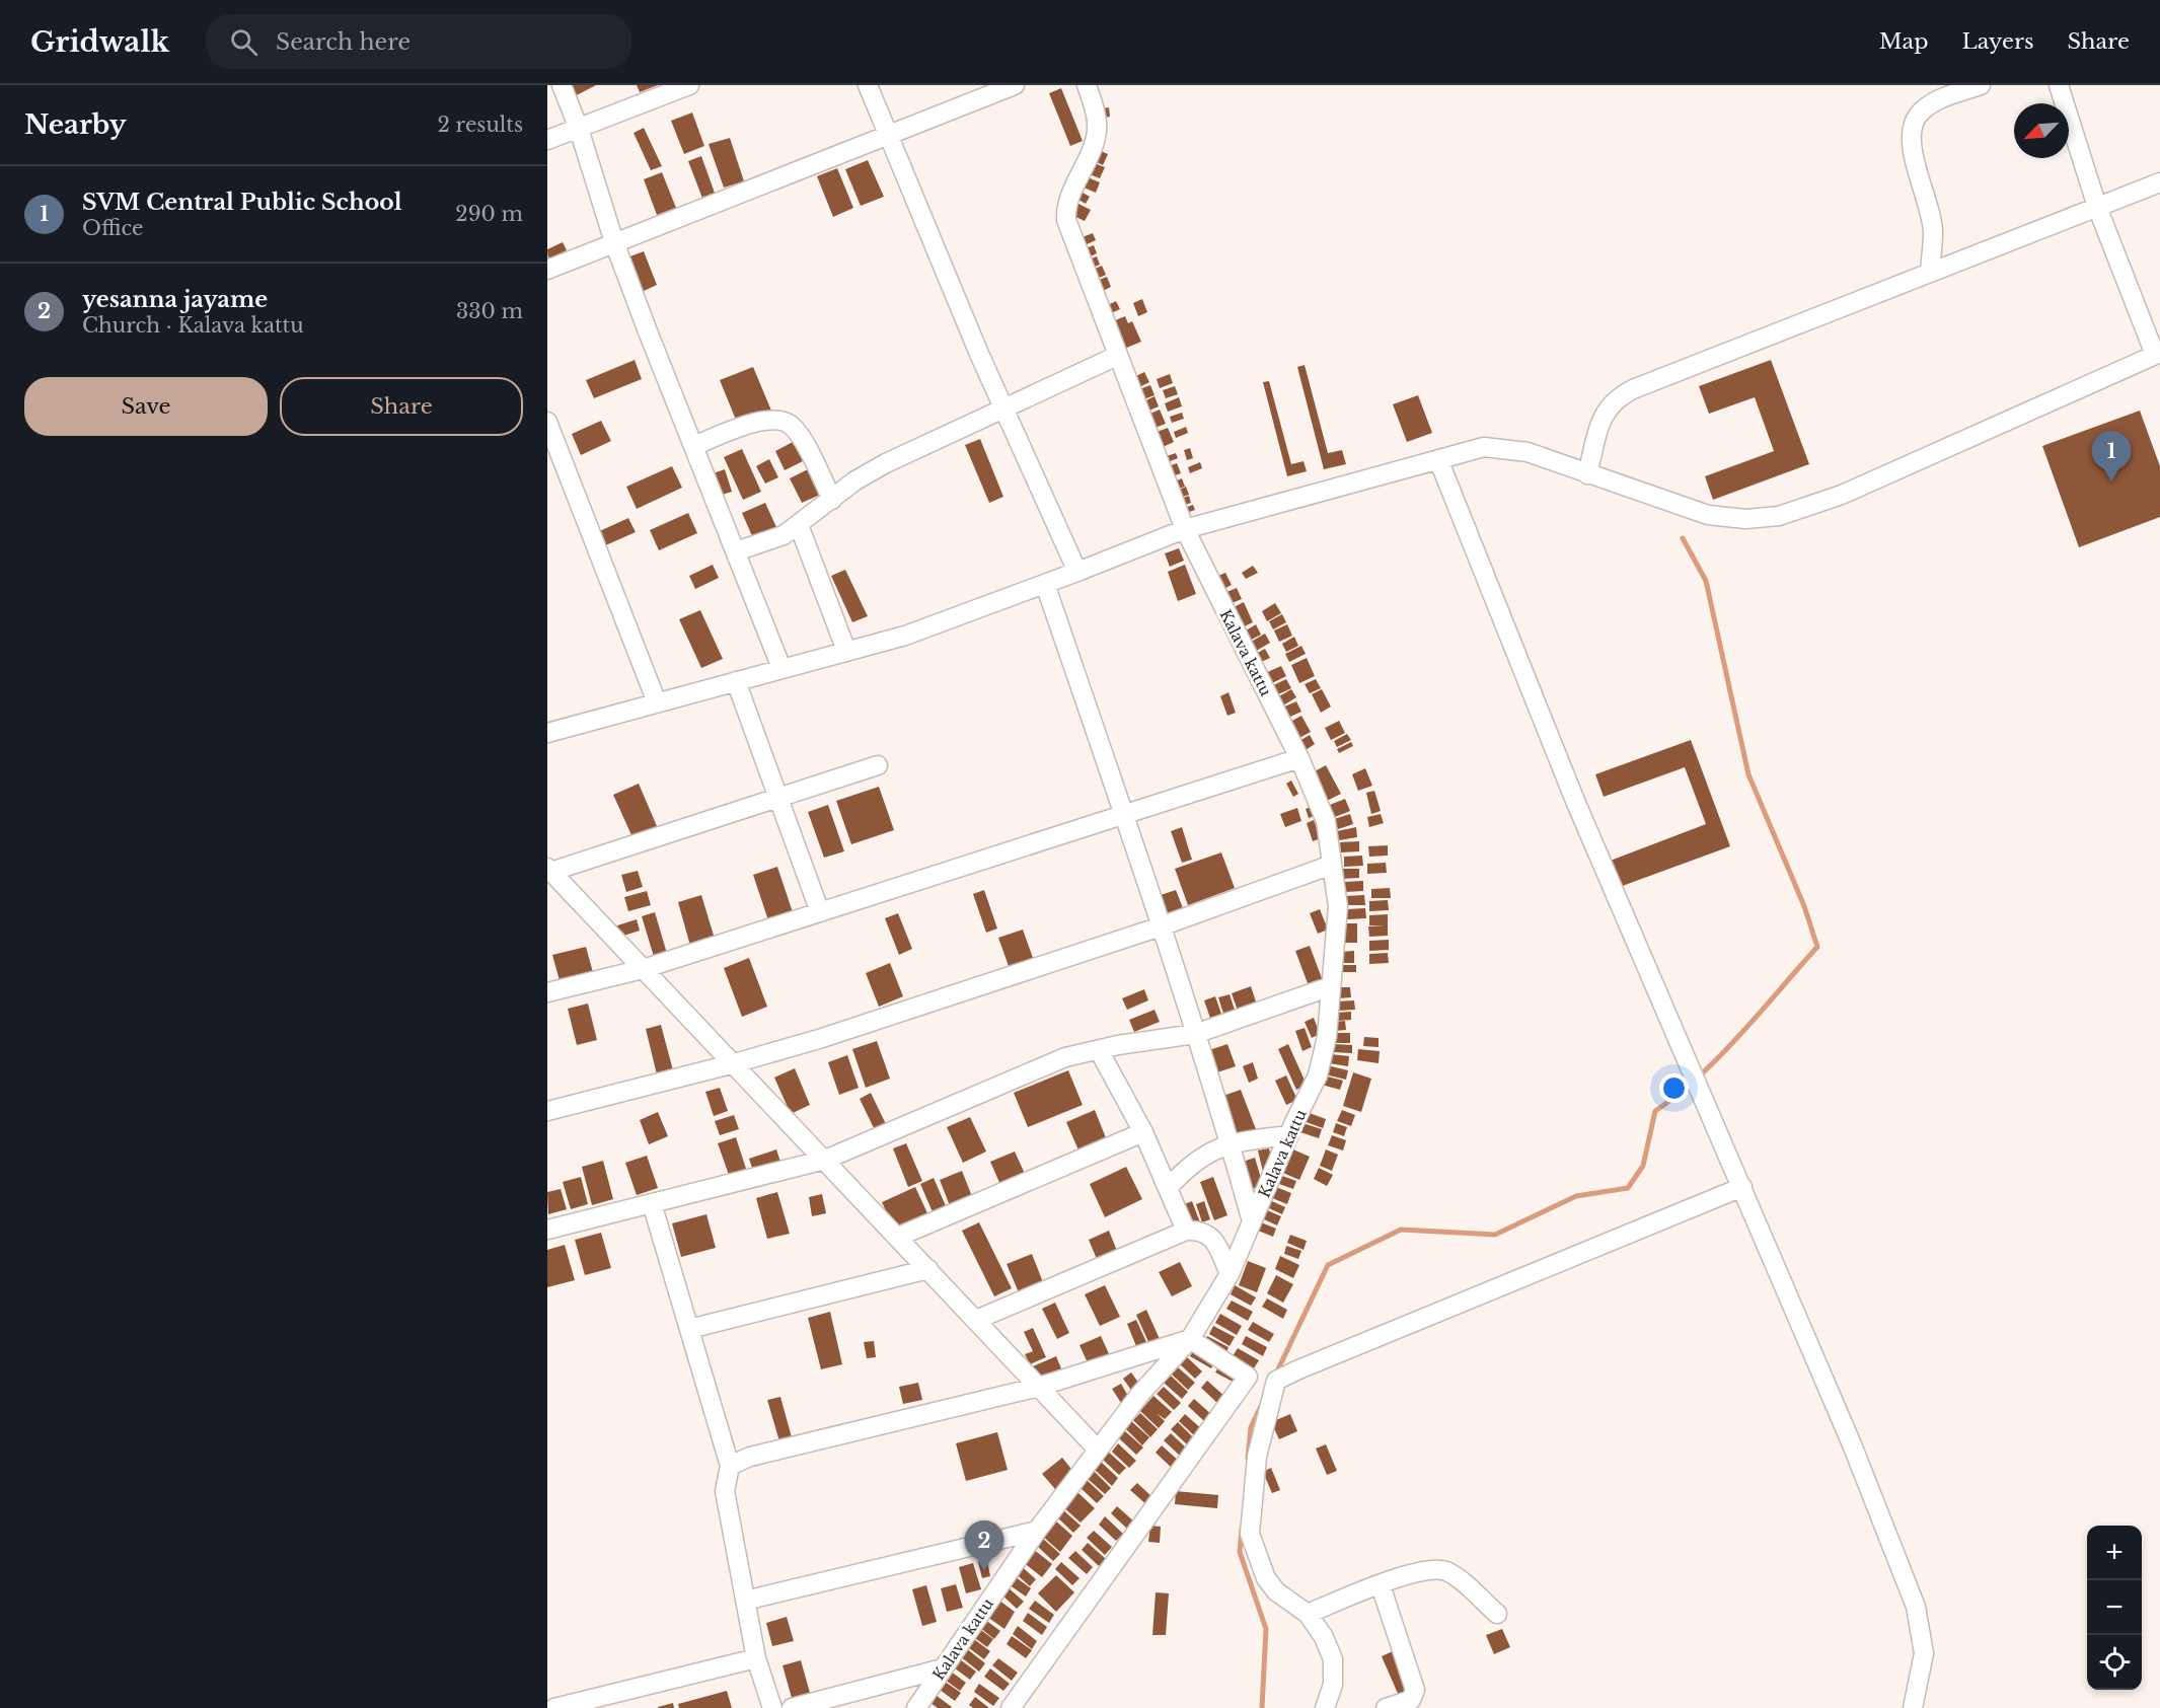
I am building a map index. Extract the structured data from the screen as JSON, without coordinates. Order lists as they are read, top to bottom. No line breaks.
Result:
{"streets":{"street":["Kalava kattu"]},"north":"bottom left","page":{"header":"Gridwalk","search":"Search here","nav":["Map","Layers","Share"],"heading":["Nearby","2 results"],"list":[{"mark":"1","name":"SVM Central Public School","note":"Office","value":"290 m"},{"mark":"2","name":"yesanna jayame","note":"Church · Kalava kattu","value":"330 m"}],"buttons":["Save","Share"],"pins":["1","2"],"map_buttons":["+","−"]}}
